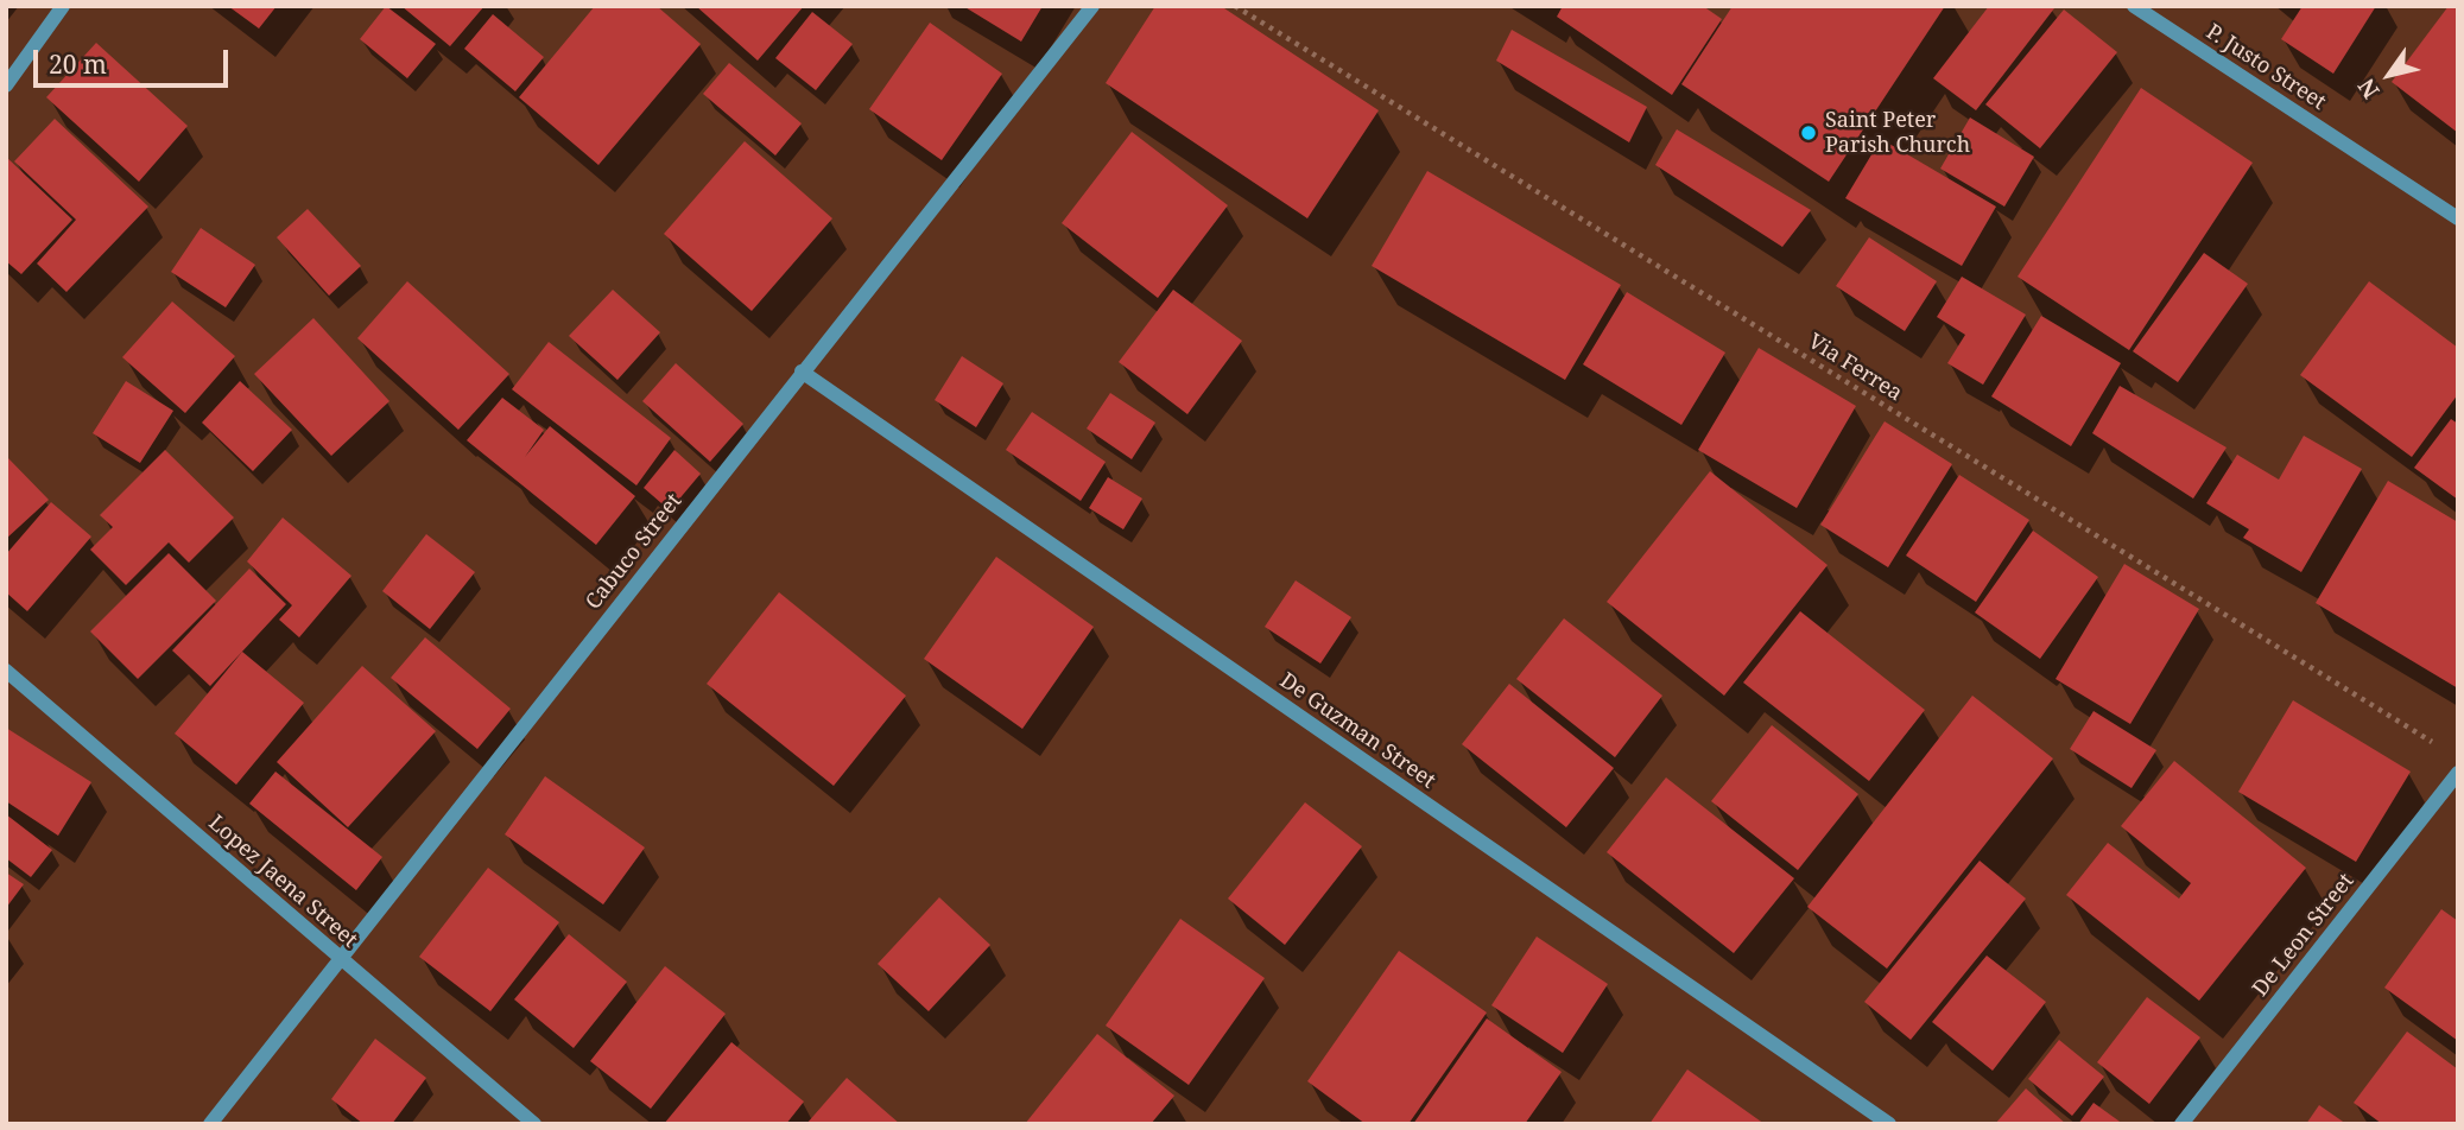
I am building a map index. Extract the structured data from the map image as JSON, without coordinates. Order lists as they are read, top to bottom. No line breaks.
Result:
{"streets":{"street":["P. Justo Street","Cabuco Street","De Guzman Street","Lopez Jaena Street","De Leon Street"],"path":["Via Ferrea"]},"crossings":[["Cabuco Street","De Guzman Street"],["Cabuco Street","Lopez Jaena Street"]],"places":["Saint Peter Parish Church"],"scale_bar":"20 m","north":"bottom left"}
